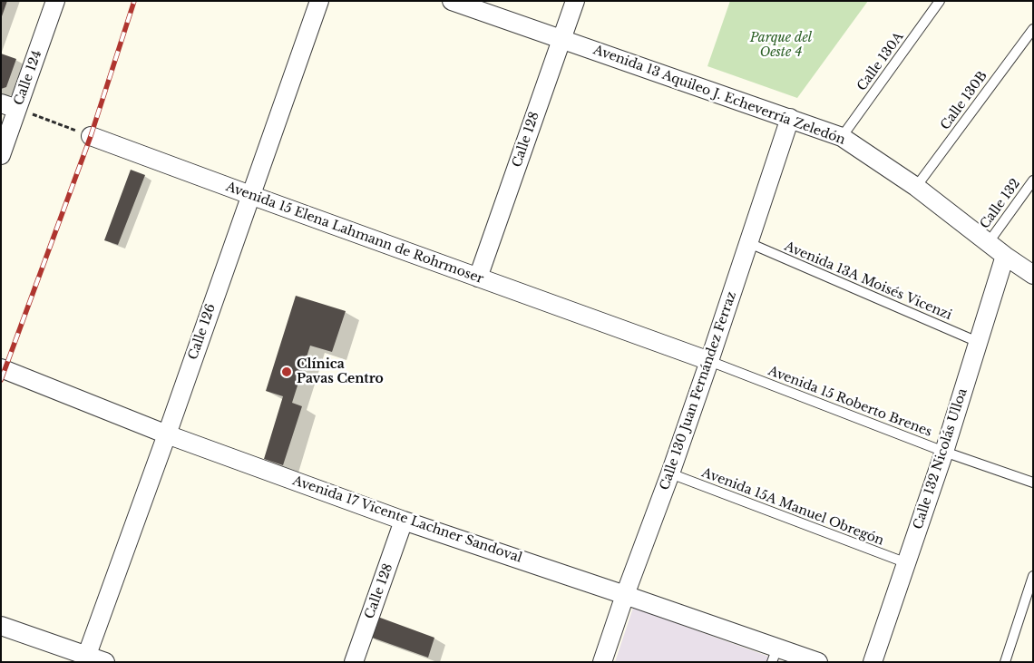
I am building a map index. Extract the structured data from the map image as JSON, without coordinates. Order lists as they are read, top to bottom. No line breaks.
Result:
{"streets":{"street":["Calle 124","Avenida 13 Aquileo J. Echeverría Zeledón","Calle 128","Avenida 15 Elena Lahmann de Rohrmoser","Calle 126","Calle 130 Juan Fernández Ferraz","Calle 132 Nicolás Ulloa","Avenida 17 Vicente Lachner Sandoval"],"lane":["Calle 130A","Calle 130B","Calle 132","Avenida 13A Moisés Vicenzi","Avenida 15 Roberto Brenes","Avenida 15A Manuel Obregón"]},"crossings":[["Calle 130A","Avenida 13 Aquileo J. Echeverría Zeledón"],["Avenida 13 Aquileo J. Echeverría Zeledón","Calle 130B"],["Avenida 13 Aquileo J. Echeverría Zeledón","Calle 128"],["Avenida 13 Aquileo J. Echeverría Zeledón","Calle 132"],["Avenida 13 Aquileo J. Echeverría Zeledón","Calle 130 Juan Fernández Ferraz"],["Avenida 13 Aquileo J. Echeverría Zeledón","Calle 132 Nicolás Ulloa"],["Calle 128","Avenida 15 Elena Lahmann de Rohrmoser"],["Calle 128","Avenida 17 Vicente Lachner Sandoval"],["Avenida 15 Elena Lahmann de Rohrmoser","Calle 126"],["Avenida 15 Elena Lahmann de Rohrmoser","Calle 130 Juan Fernández Ferraz"],["Avenida 15 Elena Lahmann de Rohrmoser","Avenida 15 Roberto Brenes"],["Avenida 13A Moisés Vicenzi","Calle 130 Juan Fernández Ferraz"],["Avenida 13A Moisés Vicenzi","Calle 132 Nicolás Ulloa"],["Calle 126","Avenida 17 Vicente Lachner Sandoval"],["Calle 130 Juan Fernández Ferraz","Avenida 15 Roberto Brenes"],["Calle 130 Juan Fernández Ferraz","Avenida 15A Manuel Obregón"],["Calle 130 Juan Fernández Ferraz","Avenida 17 Vicente Lachner Sandoval"],["Avenida 15 Roberto Brenes","Calle 132 Nicolás Ulloa"],["Calle 132 Nicolás Ulloa","Avenida 15A Manuel Obregón"]],"parks":["Parque del Oeste 4"],"places":["Clínica Pavas Centro"]}
